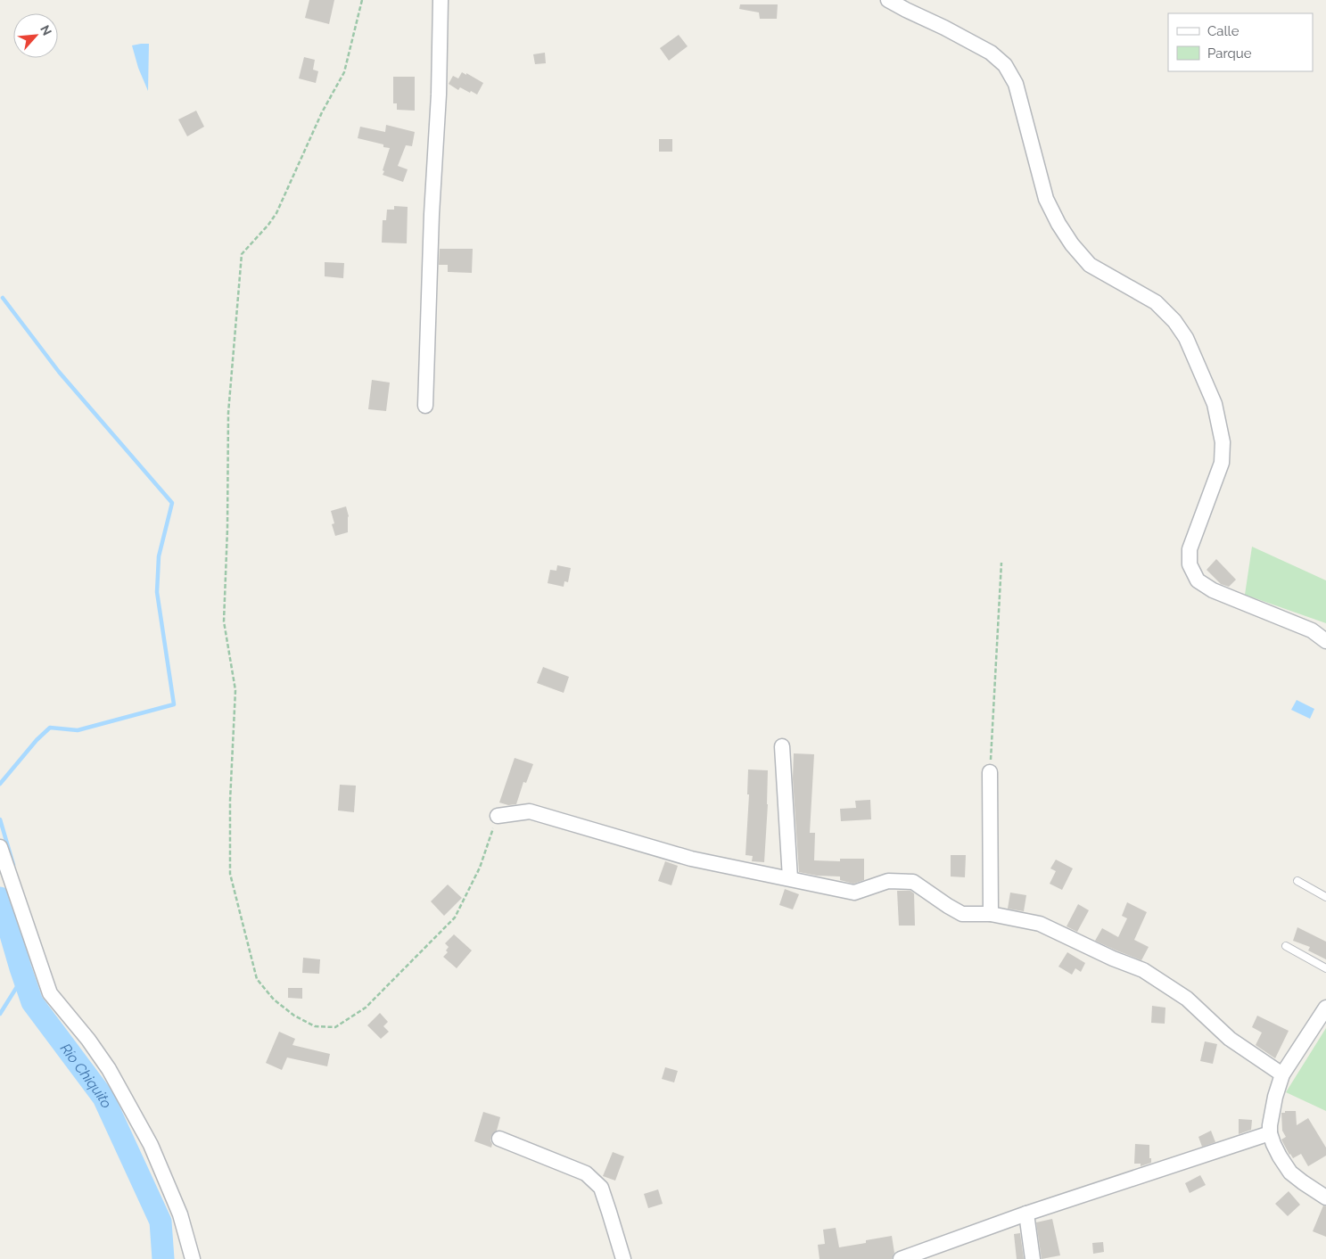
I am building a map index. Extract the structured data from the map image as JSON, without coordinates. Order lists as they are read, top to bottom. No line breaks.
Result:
{"water":["Río Chiquito"],"legend":["Calle","Parque"],"north":"top right"}
